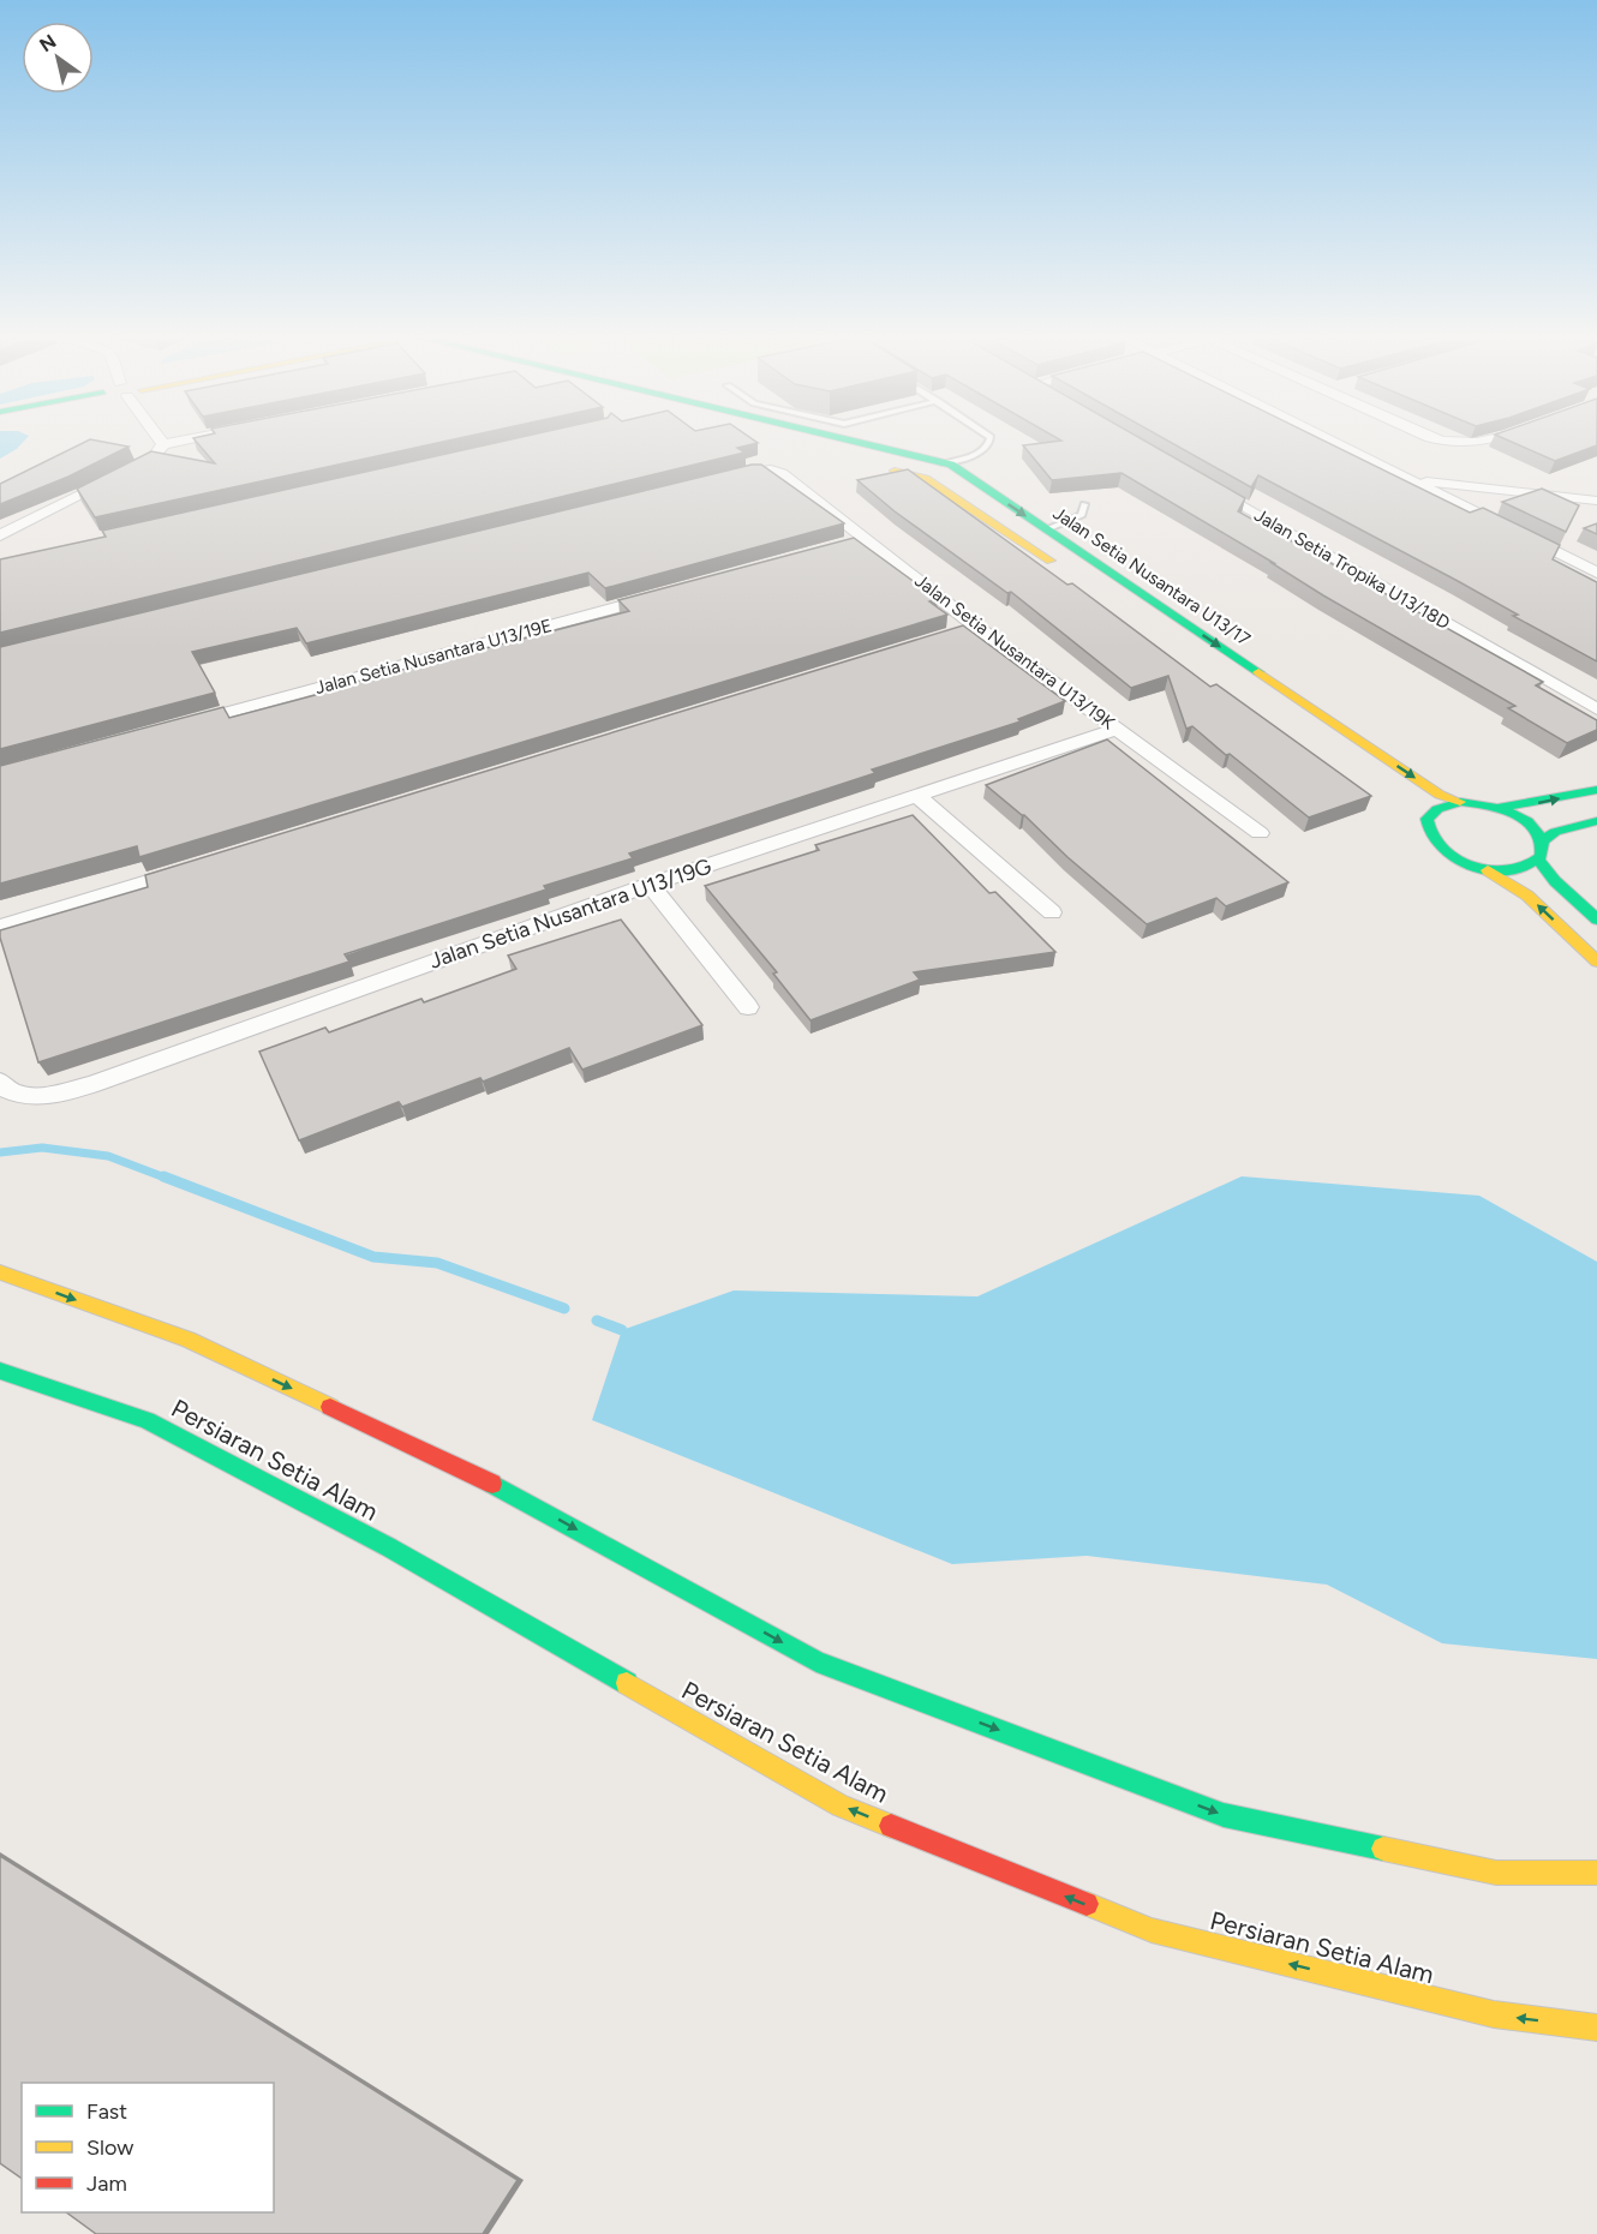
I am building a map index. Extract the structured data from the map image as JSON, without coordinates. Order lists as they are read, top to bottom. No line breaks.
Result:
{"streets":{"main road":["Jalan Setia Nusantara U13/17","Persiaran Setia Alam"],"street":["Jalan Setia Tropika U13/18D","Jalan Setia Nusantara U13/19K","Jalan Setia Nusantara U13/19E","Jalan Setia Nusantara U13/19G"]},"crossings":[["Jalan Setia Nusantara U13/19K","Jalan Setia Nusantara U13/19G"]],"one_way":["Jalan Setia Nusantara U13/17"],"legend":["Fast","Slow","Jam"],"north":"top left"}
